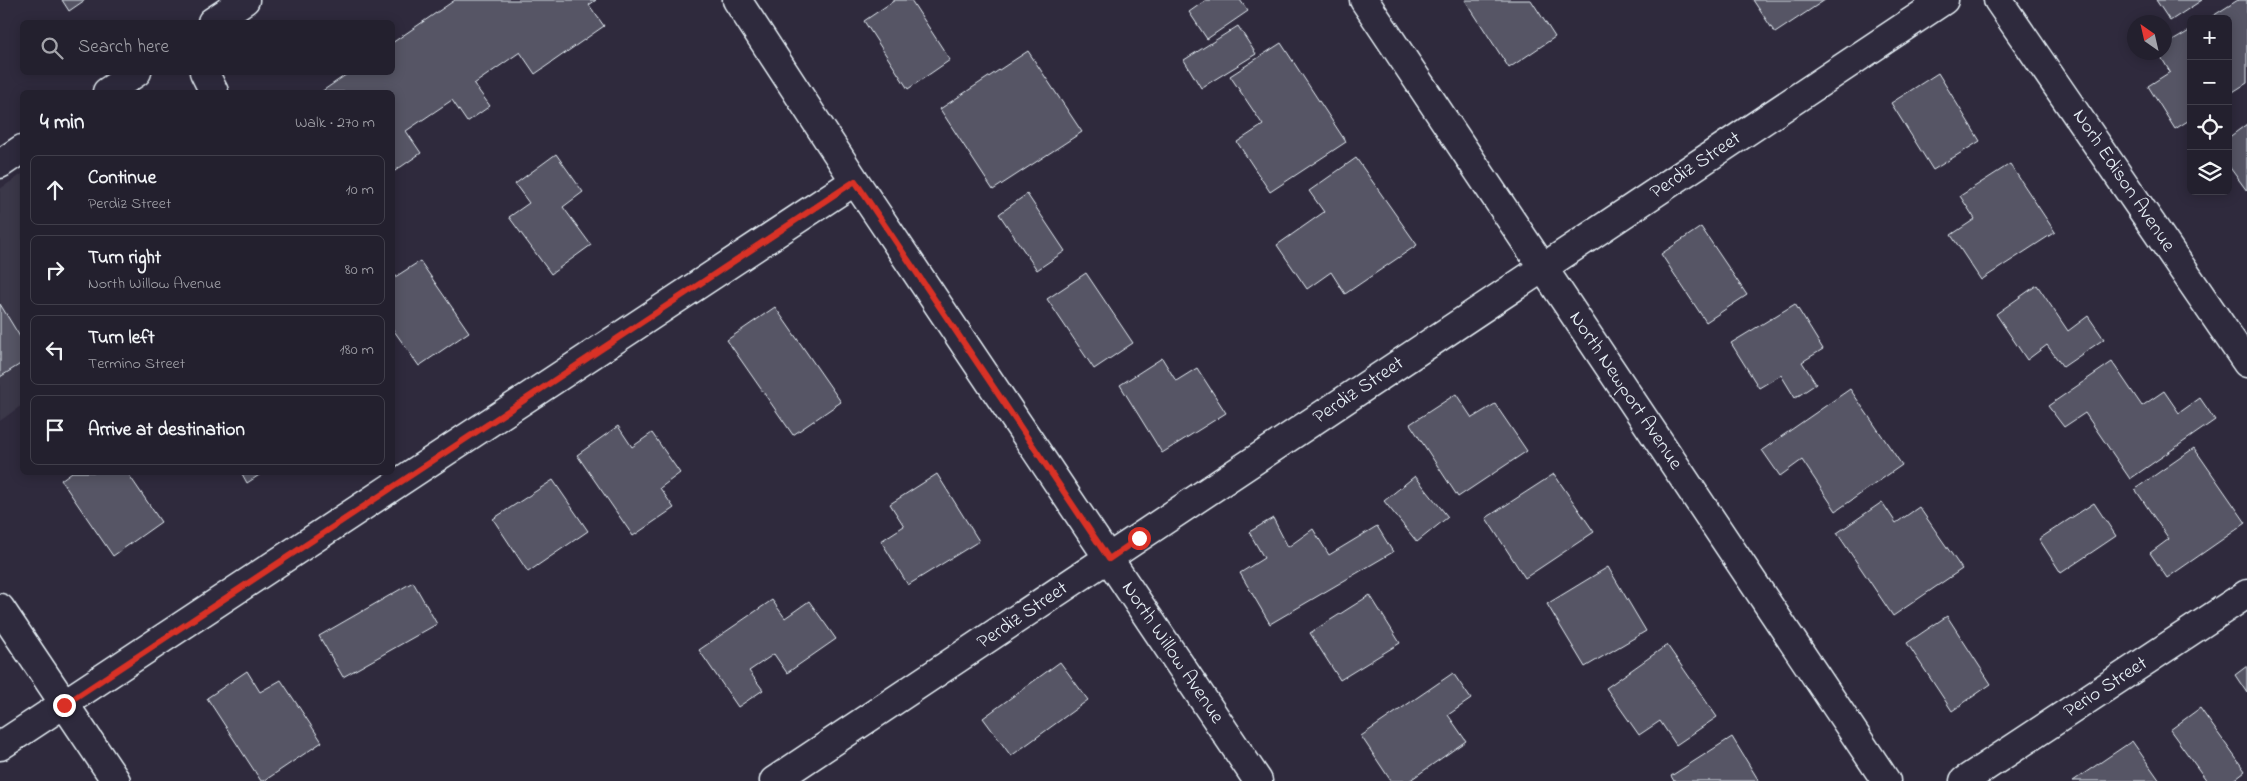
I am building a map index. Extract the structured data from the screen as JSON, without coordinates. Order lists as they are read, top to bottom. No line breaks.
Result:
{"streets":{"street":["Perdiz Street","Norh Edison Avenue","North Newport Avenue","North Willow Avenue","Perio Street"]},"crossings":[["Perdiz Street","North Newport Avenue"],["Perdiz Street","North Willow Avenue"]],"north":"top left","page":{"map_buttons":["+","−"],"search":"Search here","heading":["4 min","Walk · 270 m"],"list":[["Continue","Perdiz Street","10 m"],["Turn right","North Willow Avenue","80 m"],["Turn left","Termino Street","180 m"],"Arrive at destination"]}}
